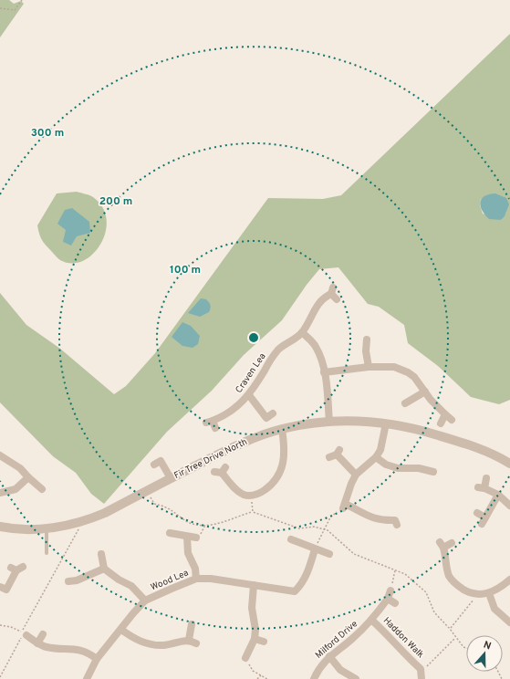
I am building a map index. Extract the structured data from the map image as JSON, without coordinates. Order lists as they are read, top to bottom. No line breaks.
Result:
{"streets":{"street":["Craven Lea","Fir Tree Drive North","Wood Lea","Haddon Walk","Milford Drive"]},"crossings":[["Haddon Walk","Milford Drive"]],"north":"top","rings":["300 m","200 m","100 m"]}
